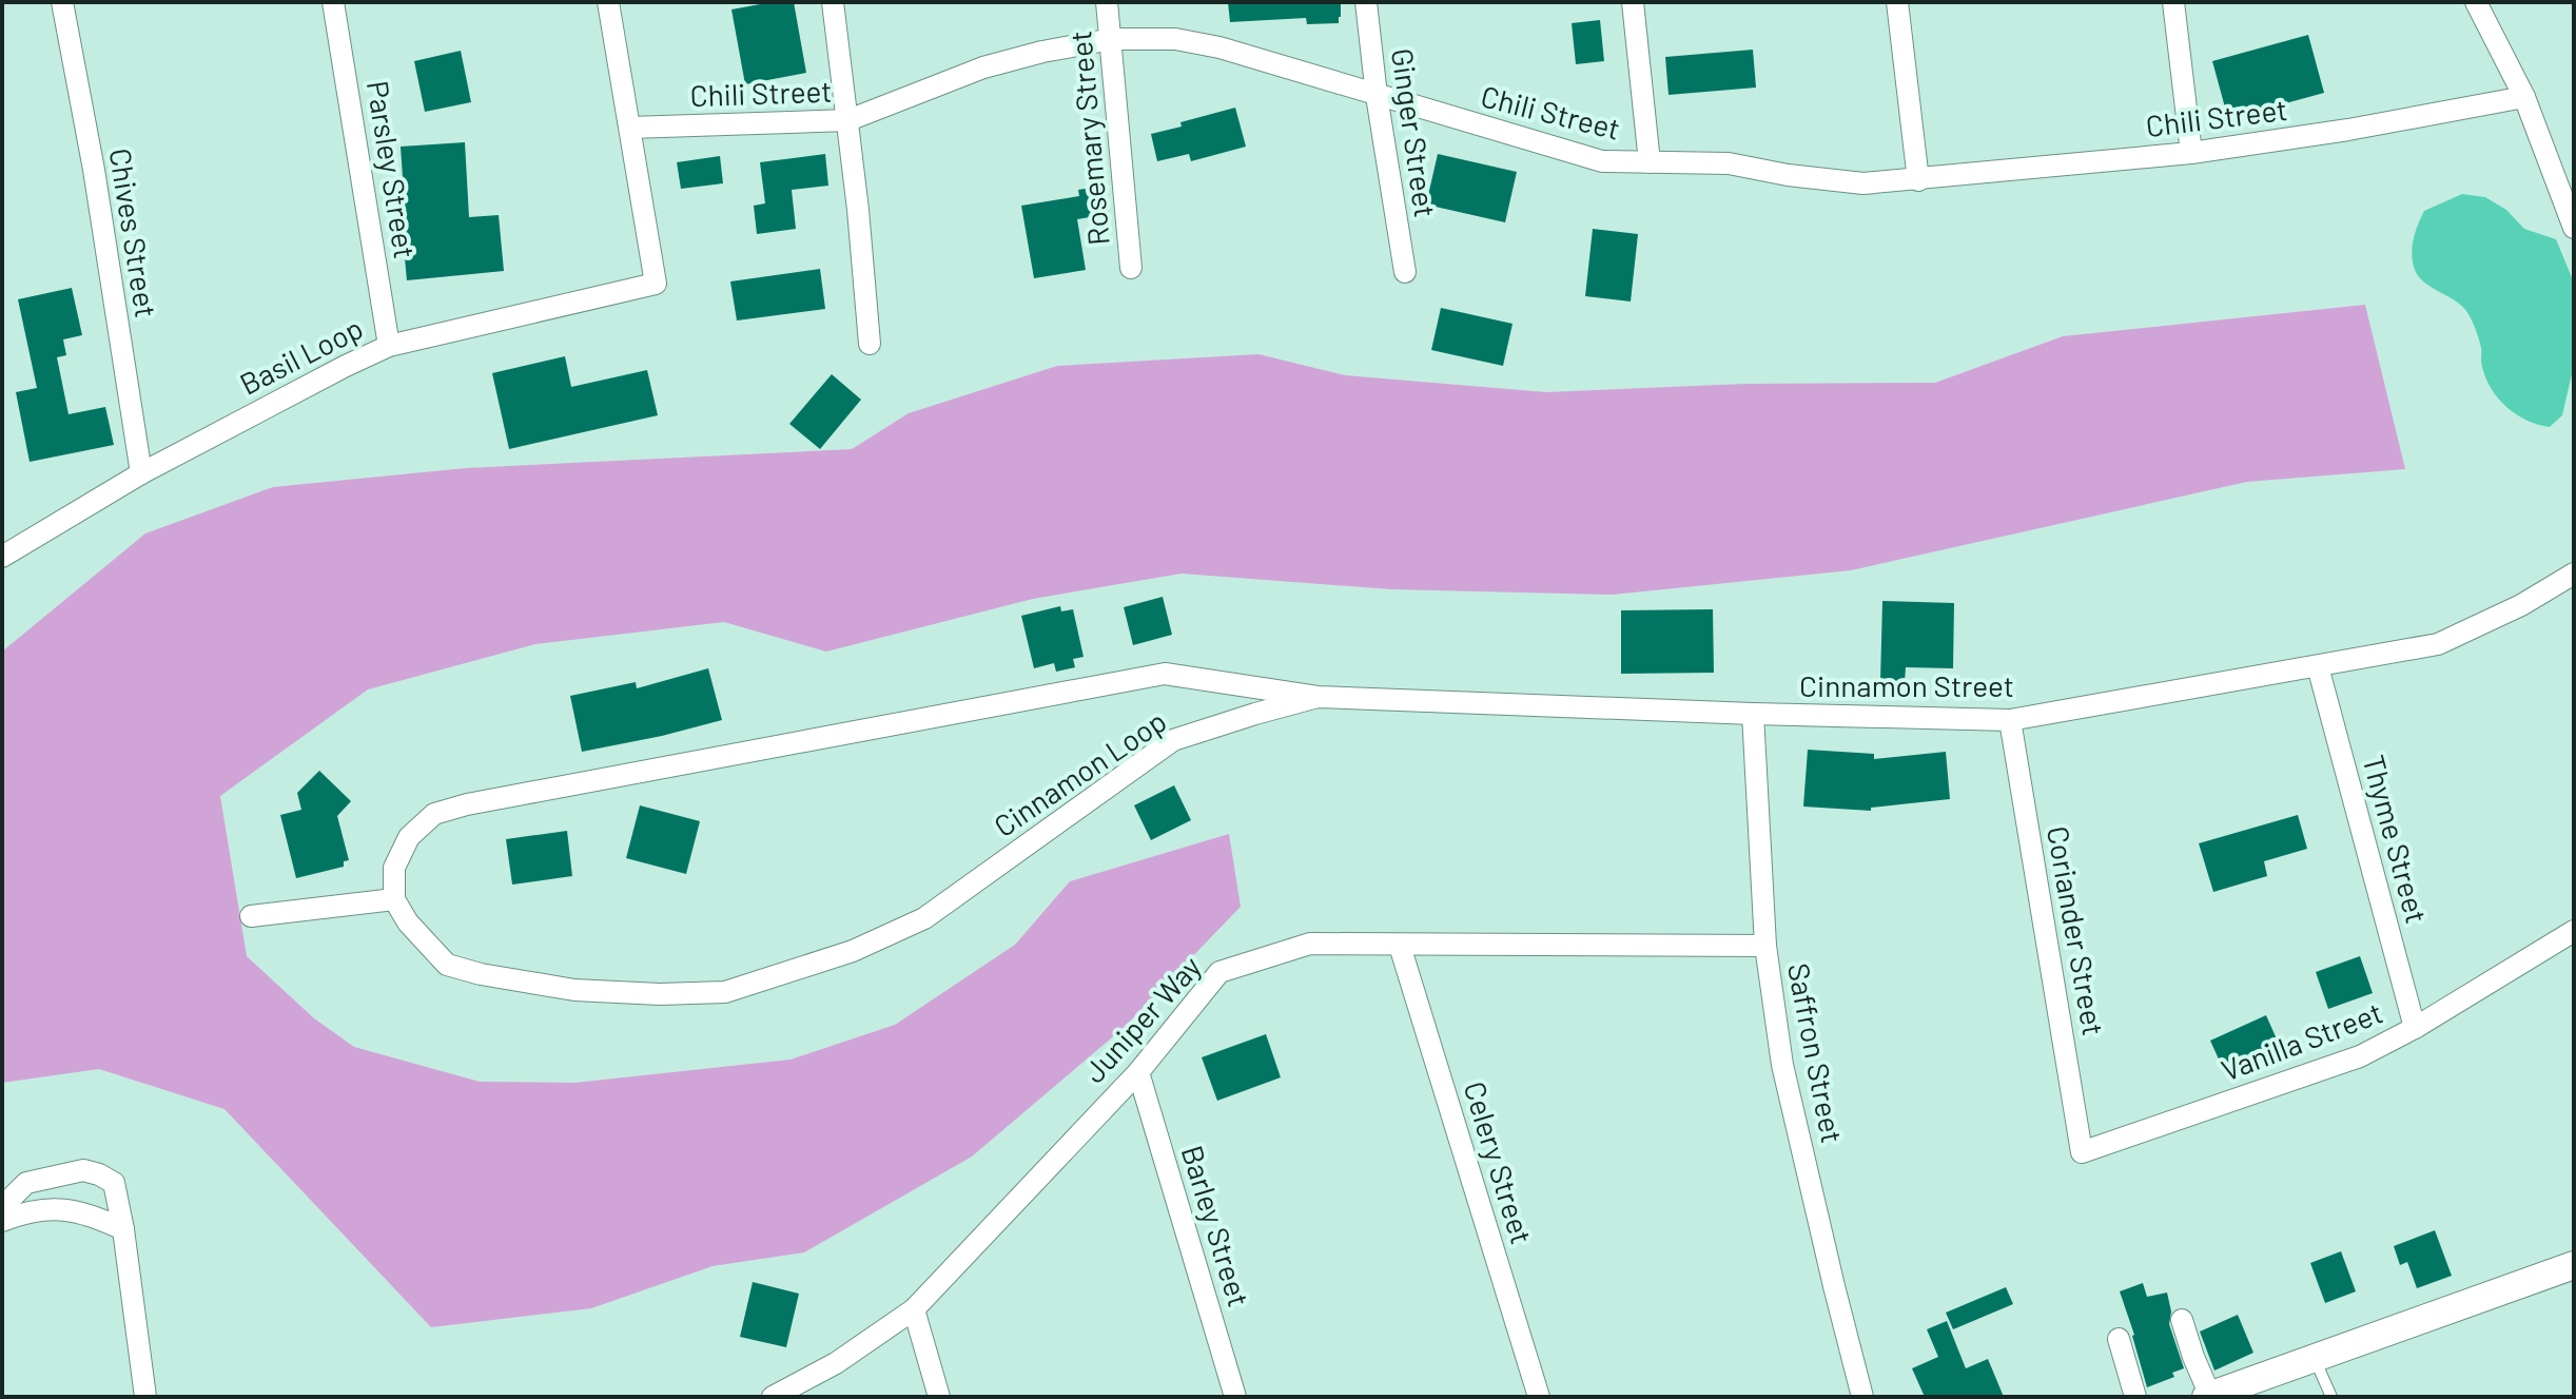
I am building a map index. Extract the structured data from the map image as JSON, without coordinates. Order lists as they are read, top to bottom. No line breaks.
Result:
{"streets":{"street":["Chili Street","Ginger Street","Rosemary Street","Parsley Street","Chives Street","Basil Loop","Cinnamon Street","Cinnamon Loop","Thyme Street","Coriander Street","Juniper Way","Vanilla Street","Saffron Street","Celery Street","Barley Street"]},"crossings":[["Chili Street","Ginger Street"],["Chili Street","Rosemary Street"],["Chili Street","Basil Loop"],["Parsley Street","Basil Loop"],["Chives Street","Basil Loop"],["Cinnamon Street","Cinnamon Loop"],["Cinnamon Street","Thyme Street"],["Cinnamon Street","Coriander Street"],["Cinnamon Street","Saffron Street"],["Thyme Street","Vanilla Street"],["Coriander Street","Vanilla Street"],["Juniper Way","Saffron Street"],["Juniper Way","Celery Street"],["Juniper Way","Barley Street"]]}
